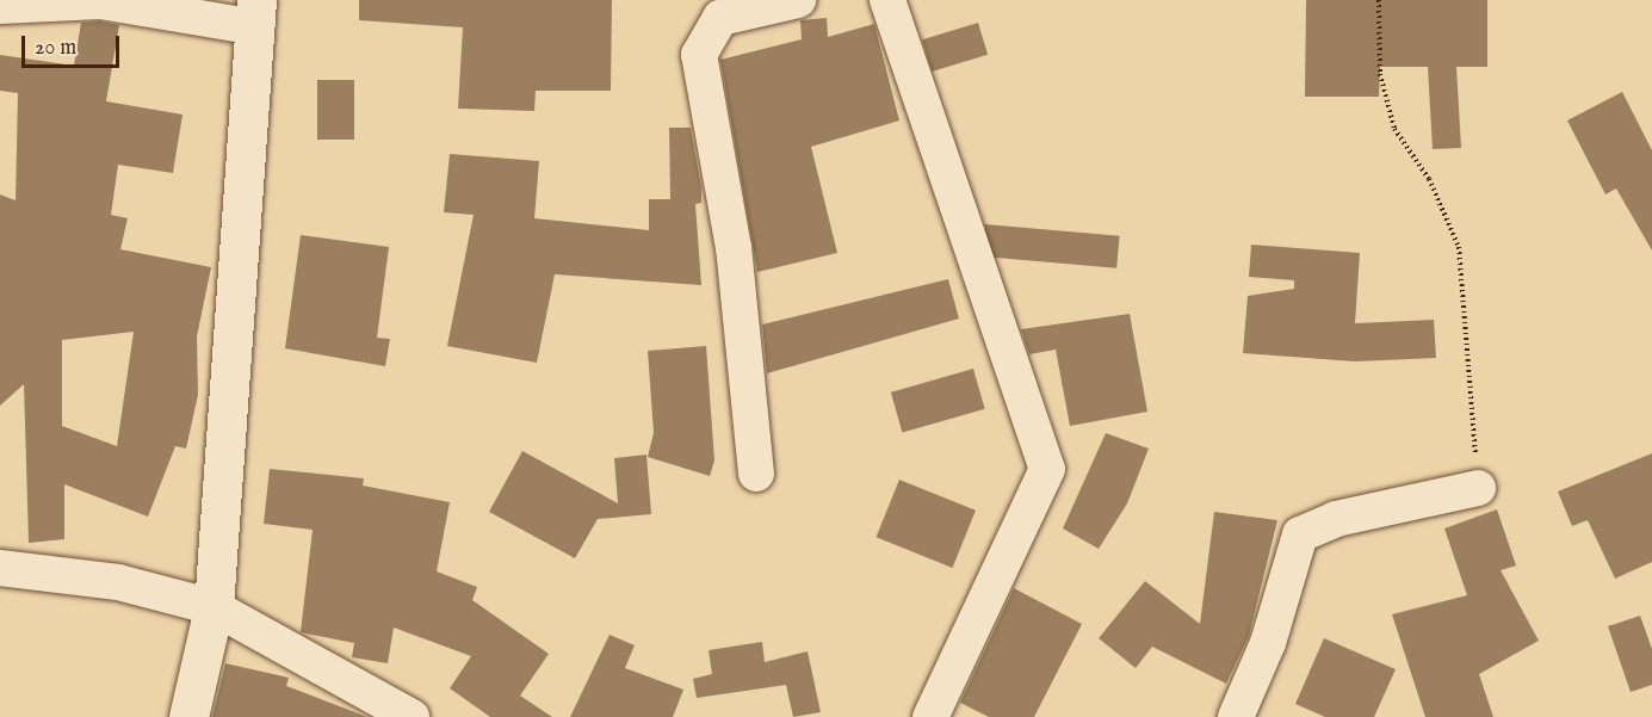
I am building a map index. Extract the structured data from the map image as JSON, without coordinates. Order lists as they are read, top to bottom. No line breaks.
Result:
{"scale_bar":"20 m"}
